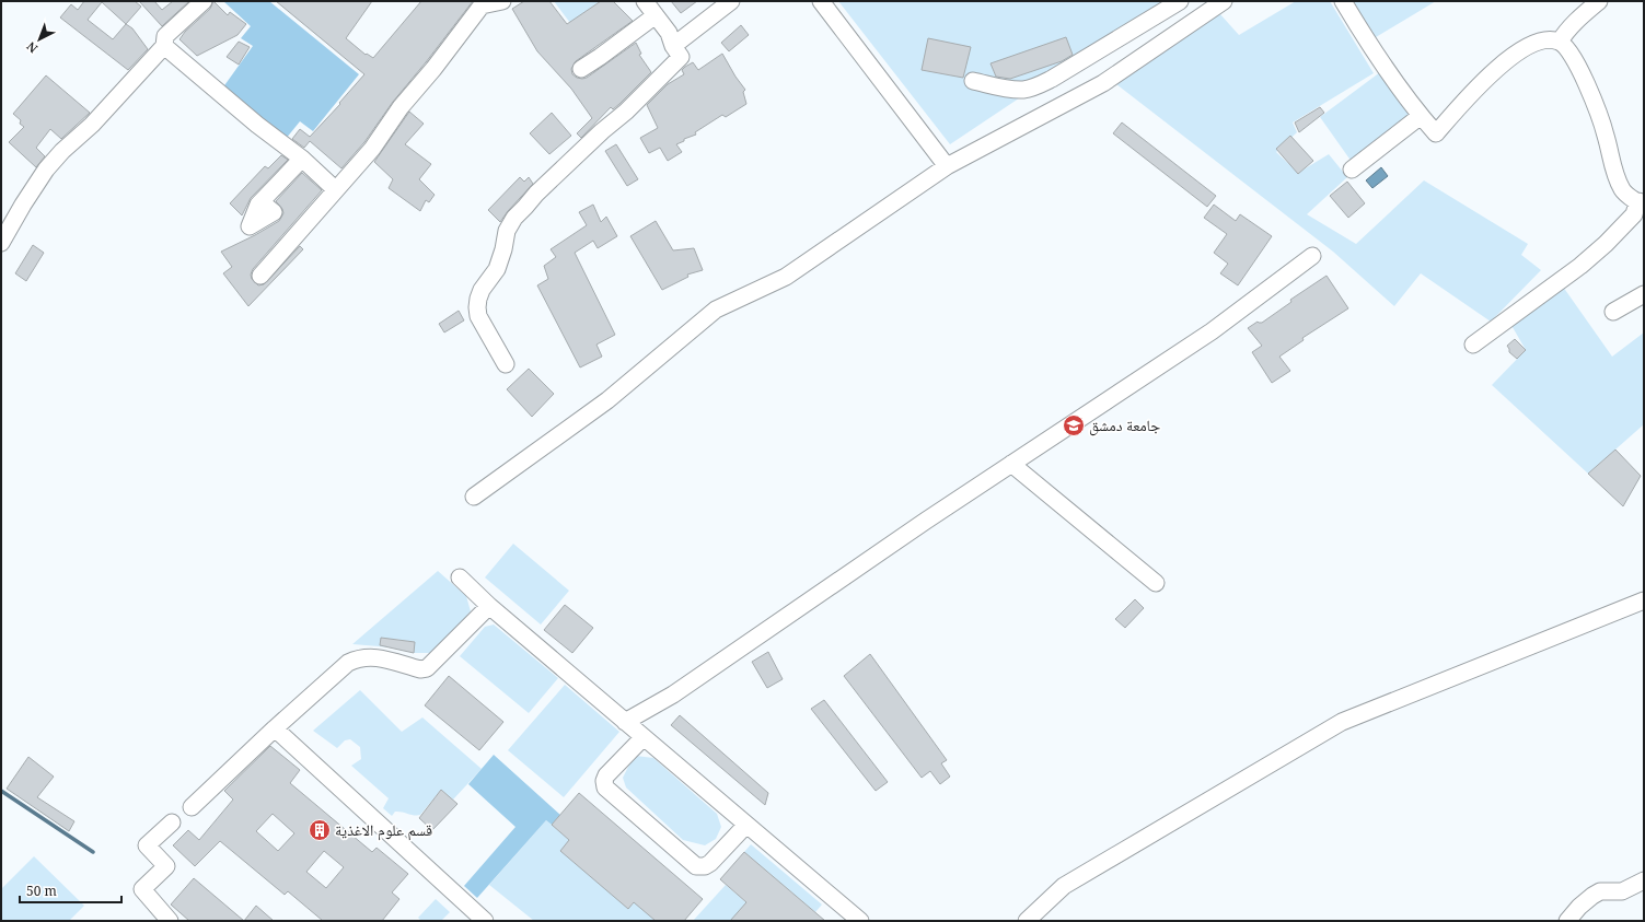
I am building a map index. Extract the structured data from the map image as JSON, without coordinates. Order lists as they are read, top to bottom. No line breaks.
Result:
{"places":{"school or university":["جامعة دمشق"],"building":["قسم علوم الاغذية"]},"scale_bar":"50 m","north":"bottom left"}
